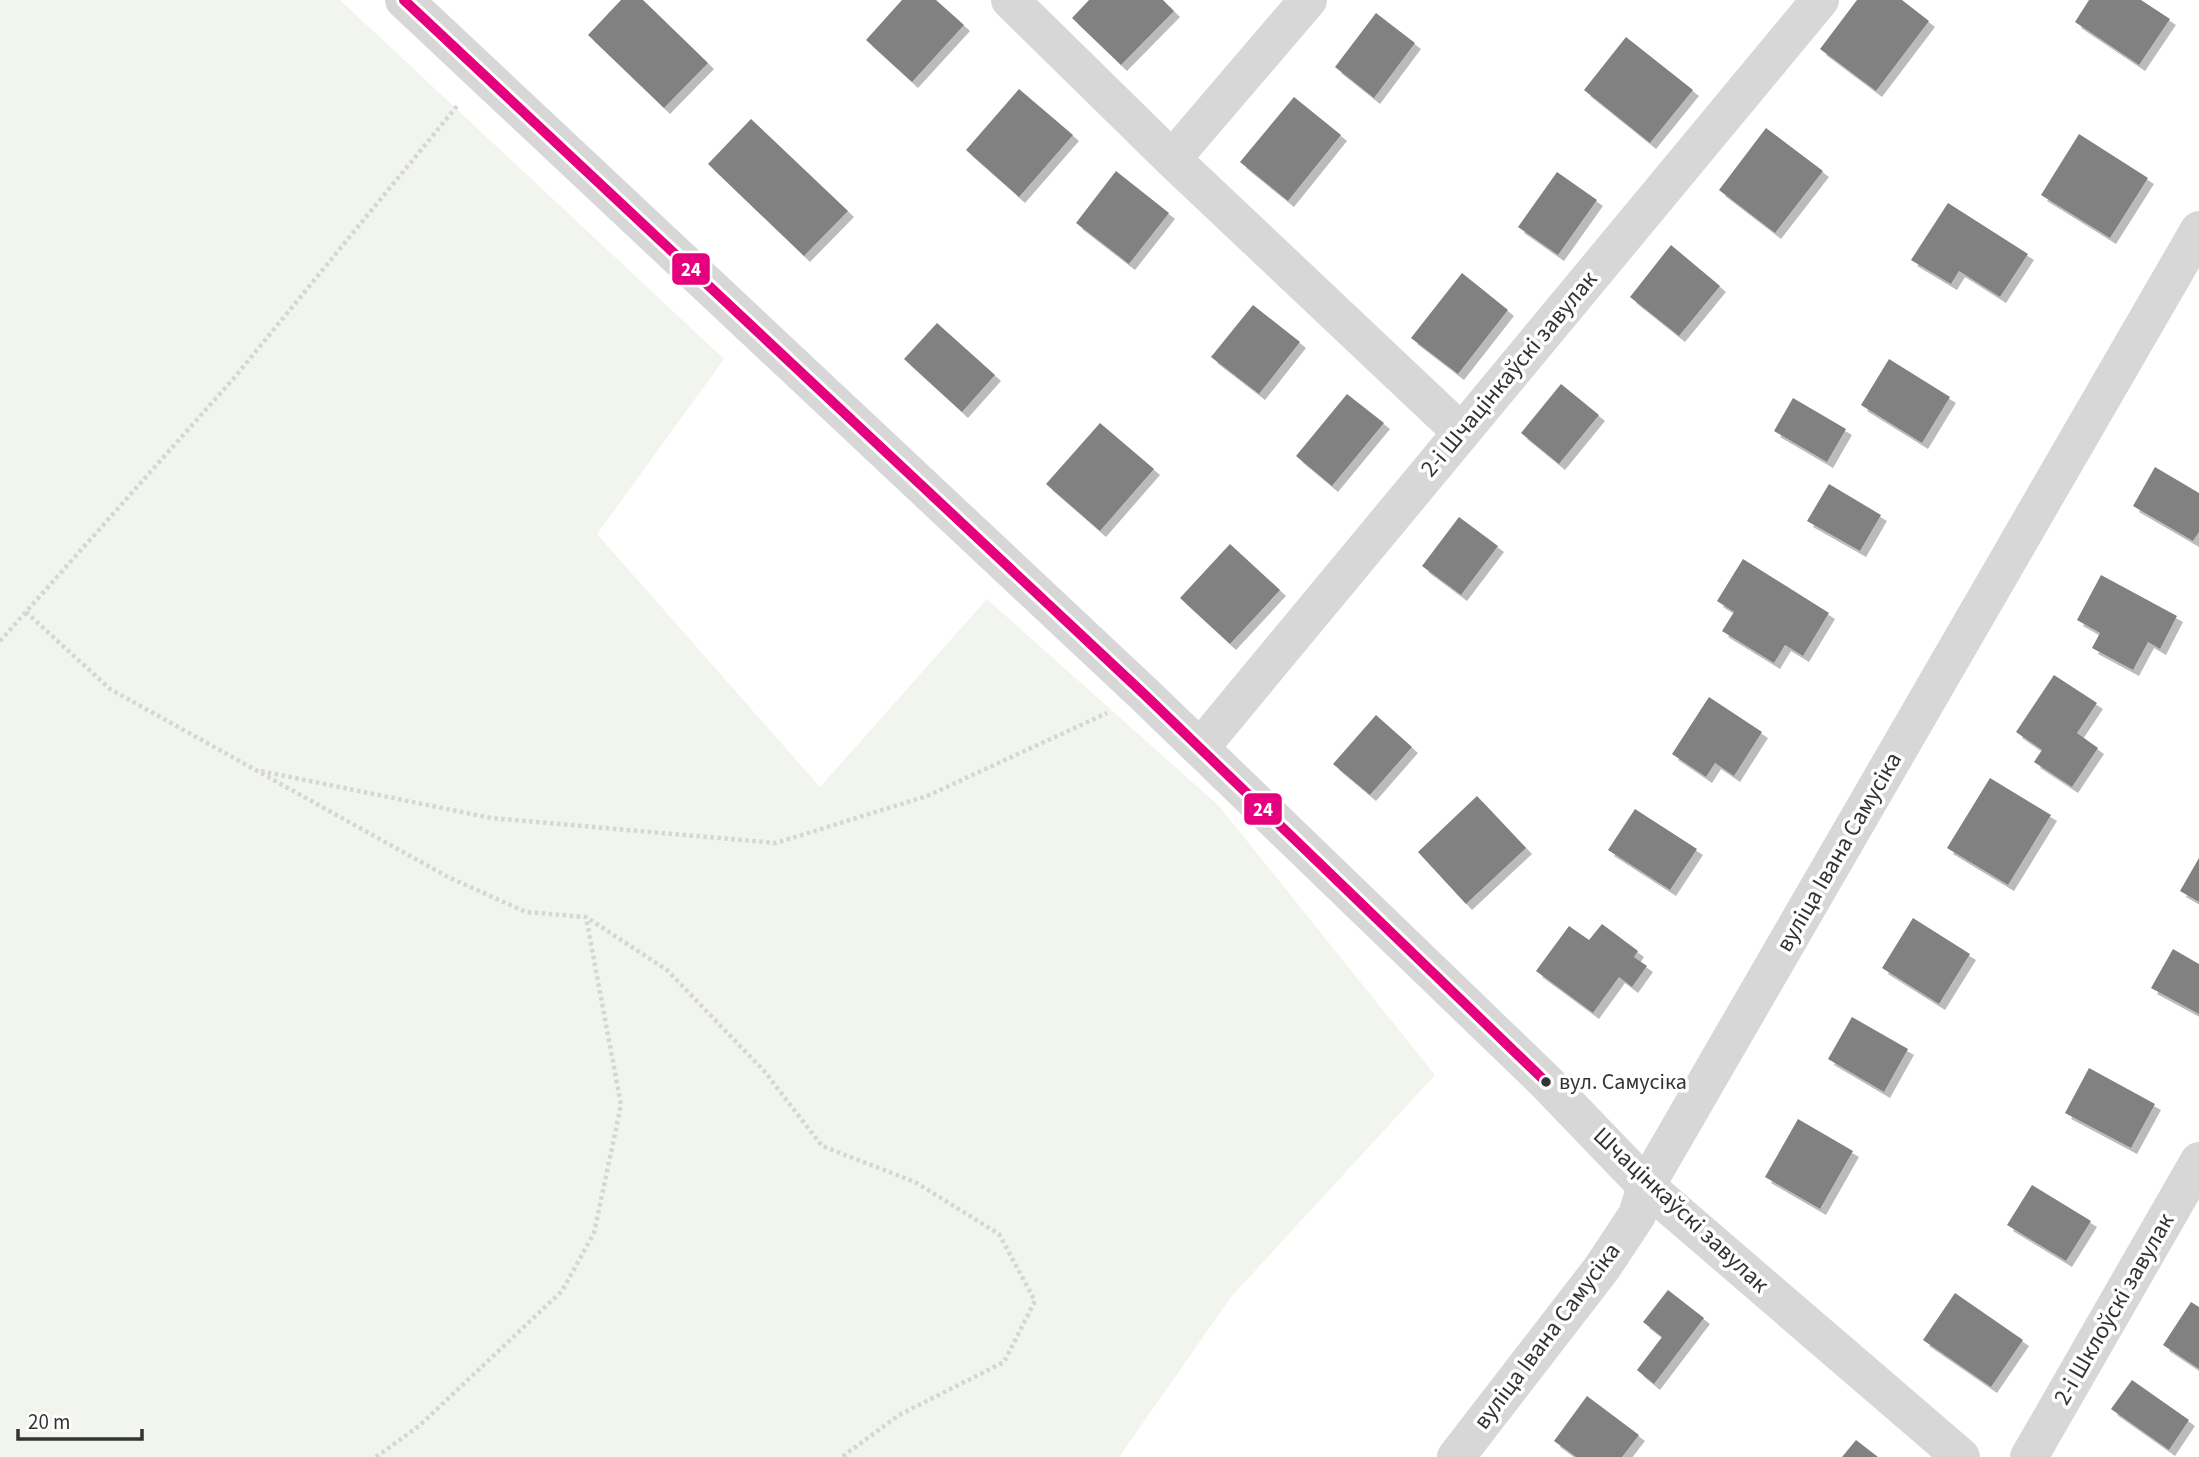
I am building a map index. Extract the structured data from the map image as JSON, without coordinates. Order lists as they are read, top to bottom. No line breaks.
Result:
{"streets":{"street":["2-і Шчацінкаўскі завулак","вуліца Івана Самусіка","Шчацінкаўскі завулак","2-і Шклоўскі завулак"]},"crossings":[["2-і Шчацінкаўскі завулак","Шчацінкаўскі завулак"],["вуліца Івана Самусіка","Шчацінкаўскі завулак"]],"places":["вул. Самусіка"],"lines":["transit line 24"],"scale_bar":"20 m"}
